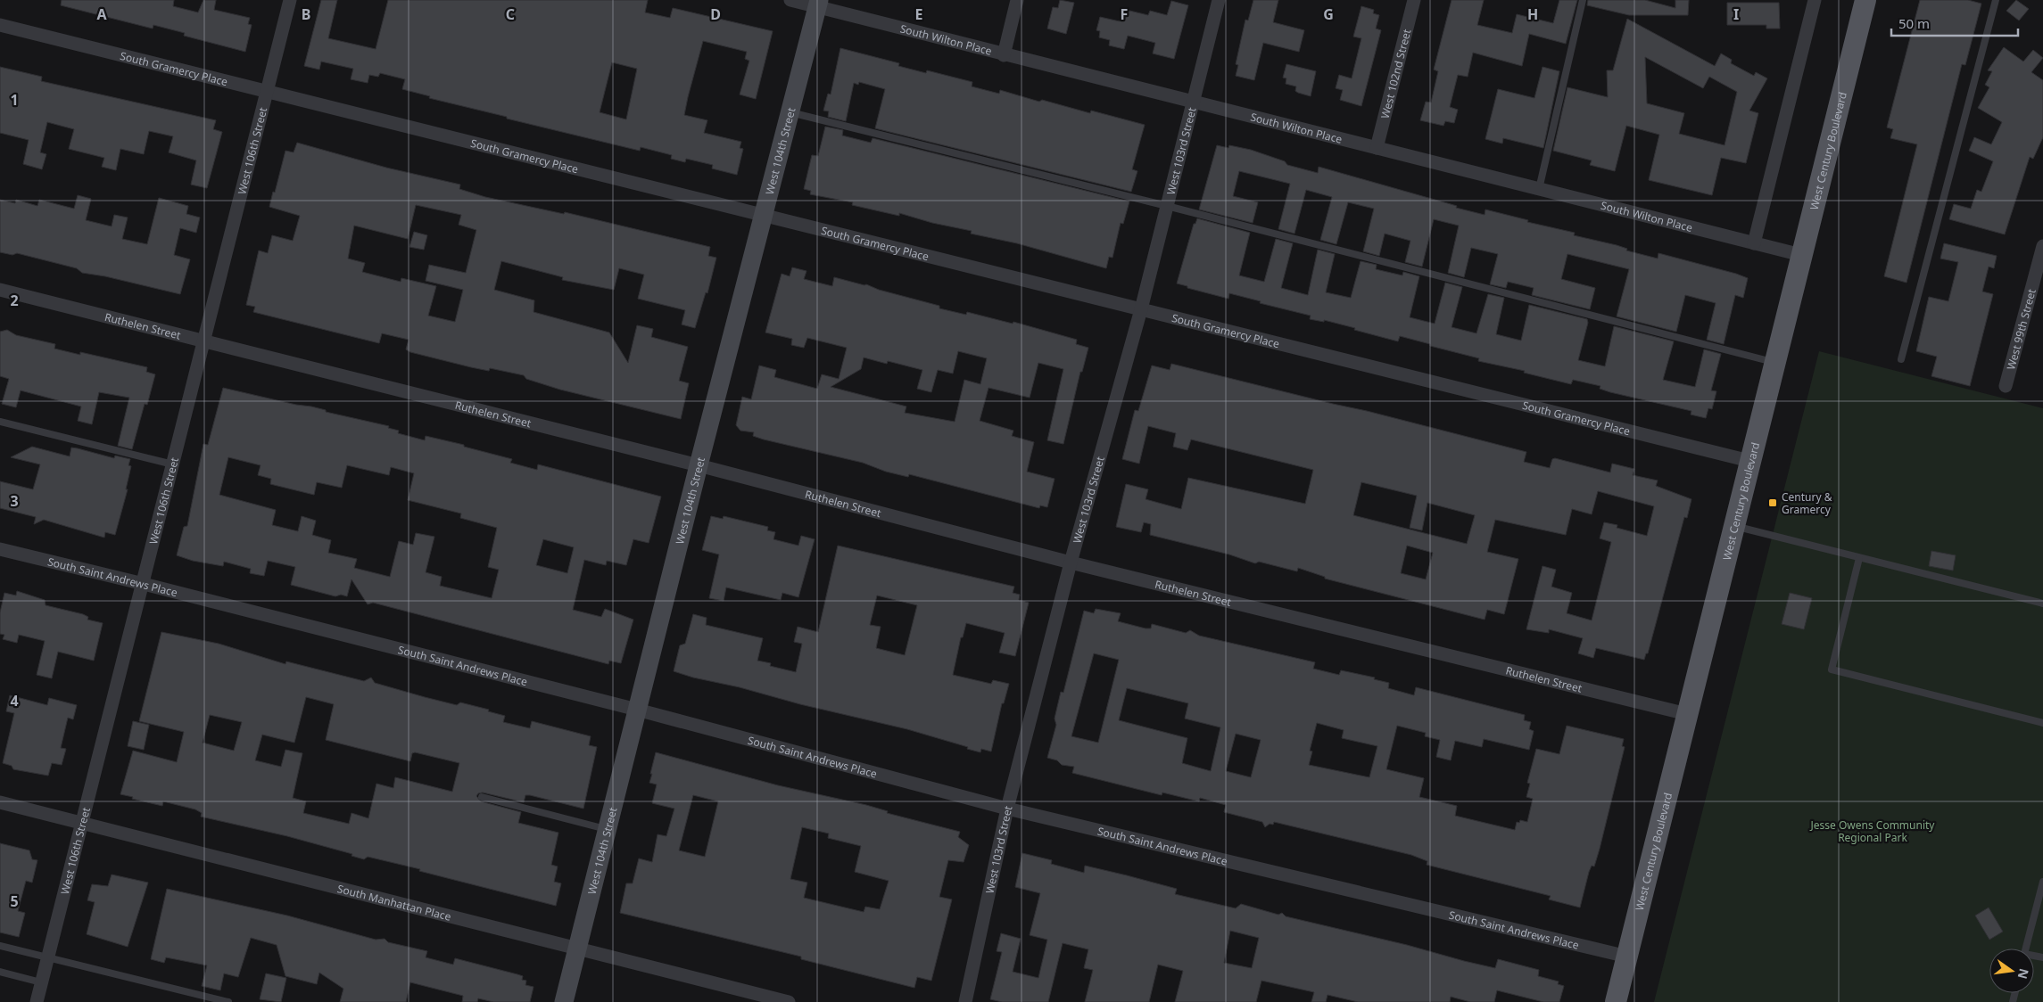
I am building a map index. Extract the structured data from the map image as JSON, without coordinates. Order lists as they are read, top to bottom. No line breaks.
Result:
{"streets":{"main road":["West Century Boulevard"],"street":["South Wilton Place","South Gramercy Place","West 102nd Street","West 106th Street","West 104th Street","West 103rd Street","Ruthelen Street","West 99th Street","South Saint Andrews Place","South Manhattan Place"]},"crossings":[["South Wilton Place","West 102nd Street"],["South Wilton Place","West 104th Street"],["South Wilton Place","West 103rd Street"],["South Wilton Place","West Century Boulevard"],["South Gramercy Place","West 106th Street"],["South Gramercy Place","West 104th Street"],["South Gramercy Place","West 103rd Street"],["South Gramercy Place","West Century Boulevard"],["West 106th Street","Ruthelen Street"],["West 106th Street","South Saint Andrews Place"],["West 106th Street","South Manhattan Place"],["West 104th Street","Ruthelen Street"],["West 104th Street","South Saint Andrews Place"],["West 104th Street","South Manhattan Place"],["West 103rd Street","Ruthelen Street"],["West 103rd Street","South Saint Andrews Place"],["West Century Boulevard","Ruthelen Street"],["West Century Boulevard","South Saint Andrews Place"]],"parks":["Jesse Owens Community Regional Park"],"places":{"transit":["Century & Gramercy"]},"scale_bar":"50 m","north":"right","grid":{"columns":["A","B","C","D","E","F","G","H","I"],"rows":["1","2","3","4","5"]}}
